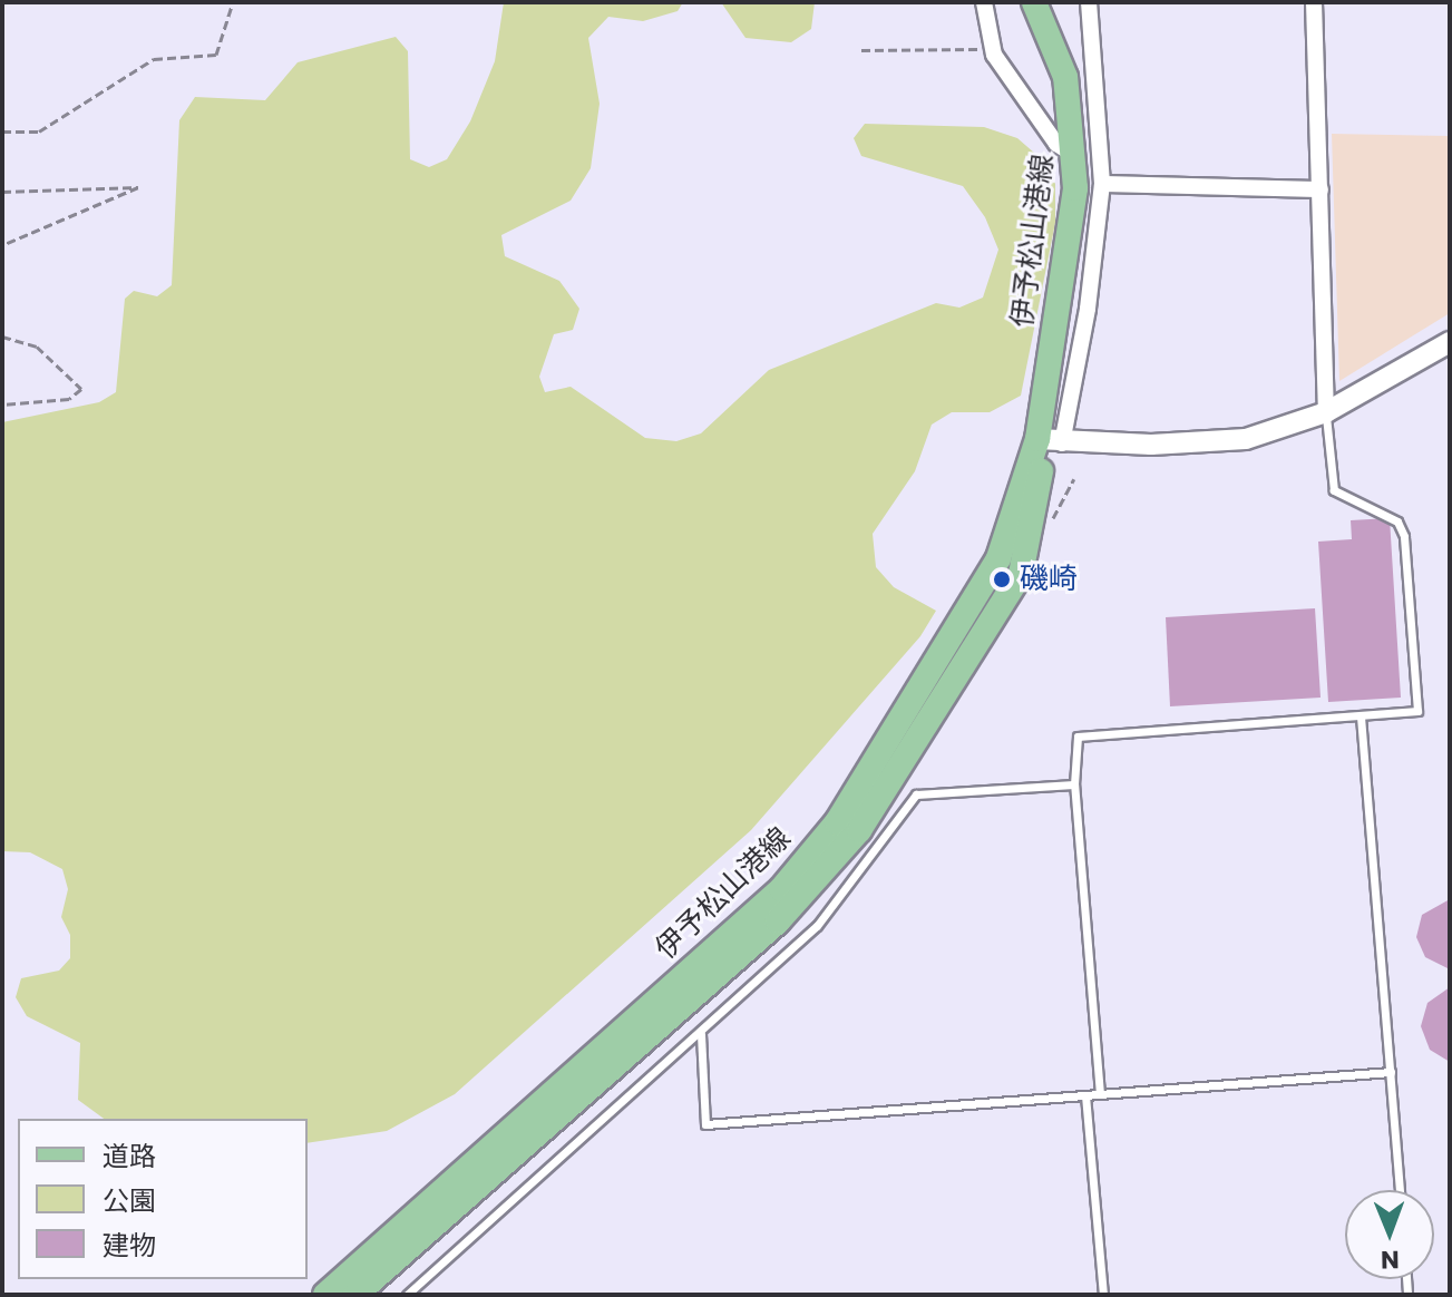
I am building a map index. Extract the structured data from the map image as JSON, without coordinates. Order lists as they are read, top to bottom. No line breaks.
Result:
{"streets":{"main road":["伊予松山港線"]},"places":["磯崎"],"legend":["道路","公園","建物"],"north":"bottom"}
